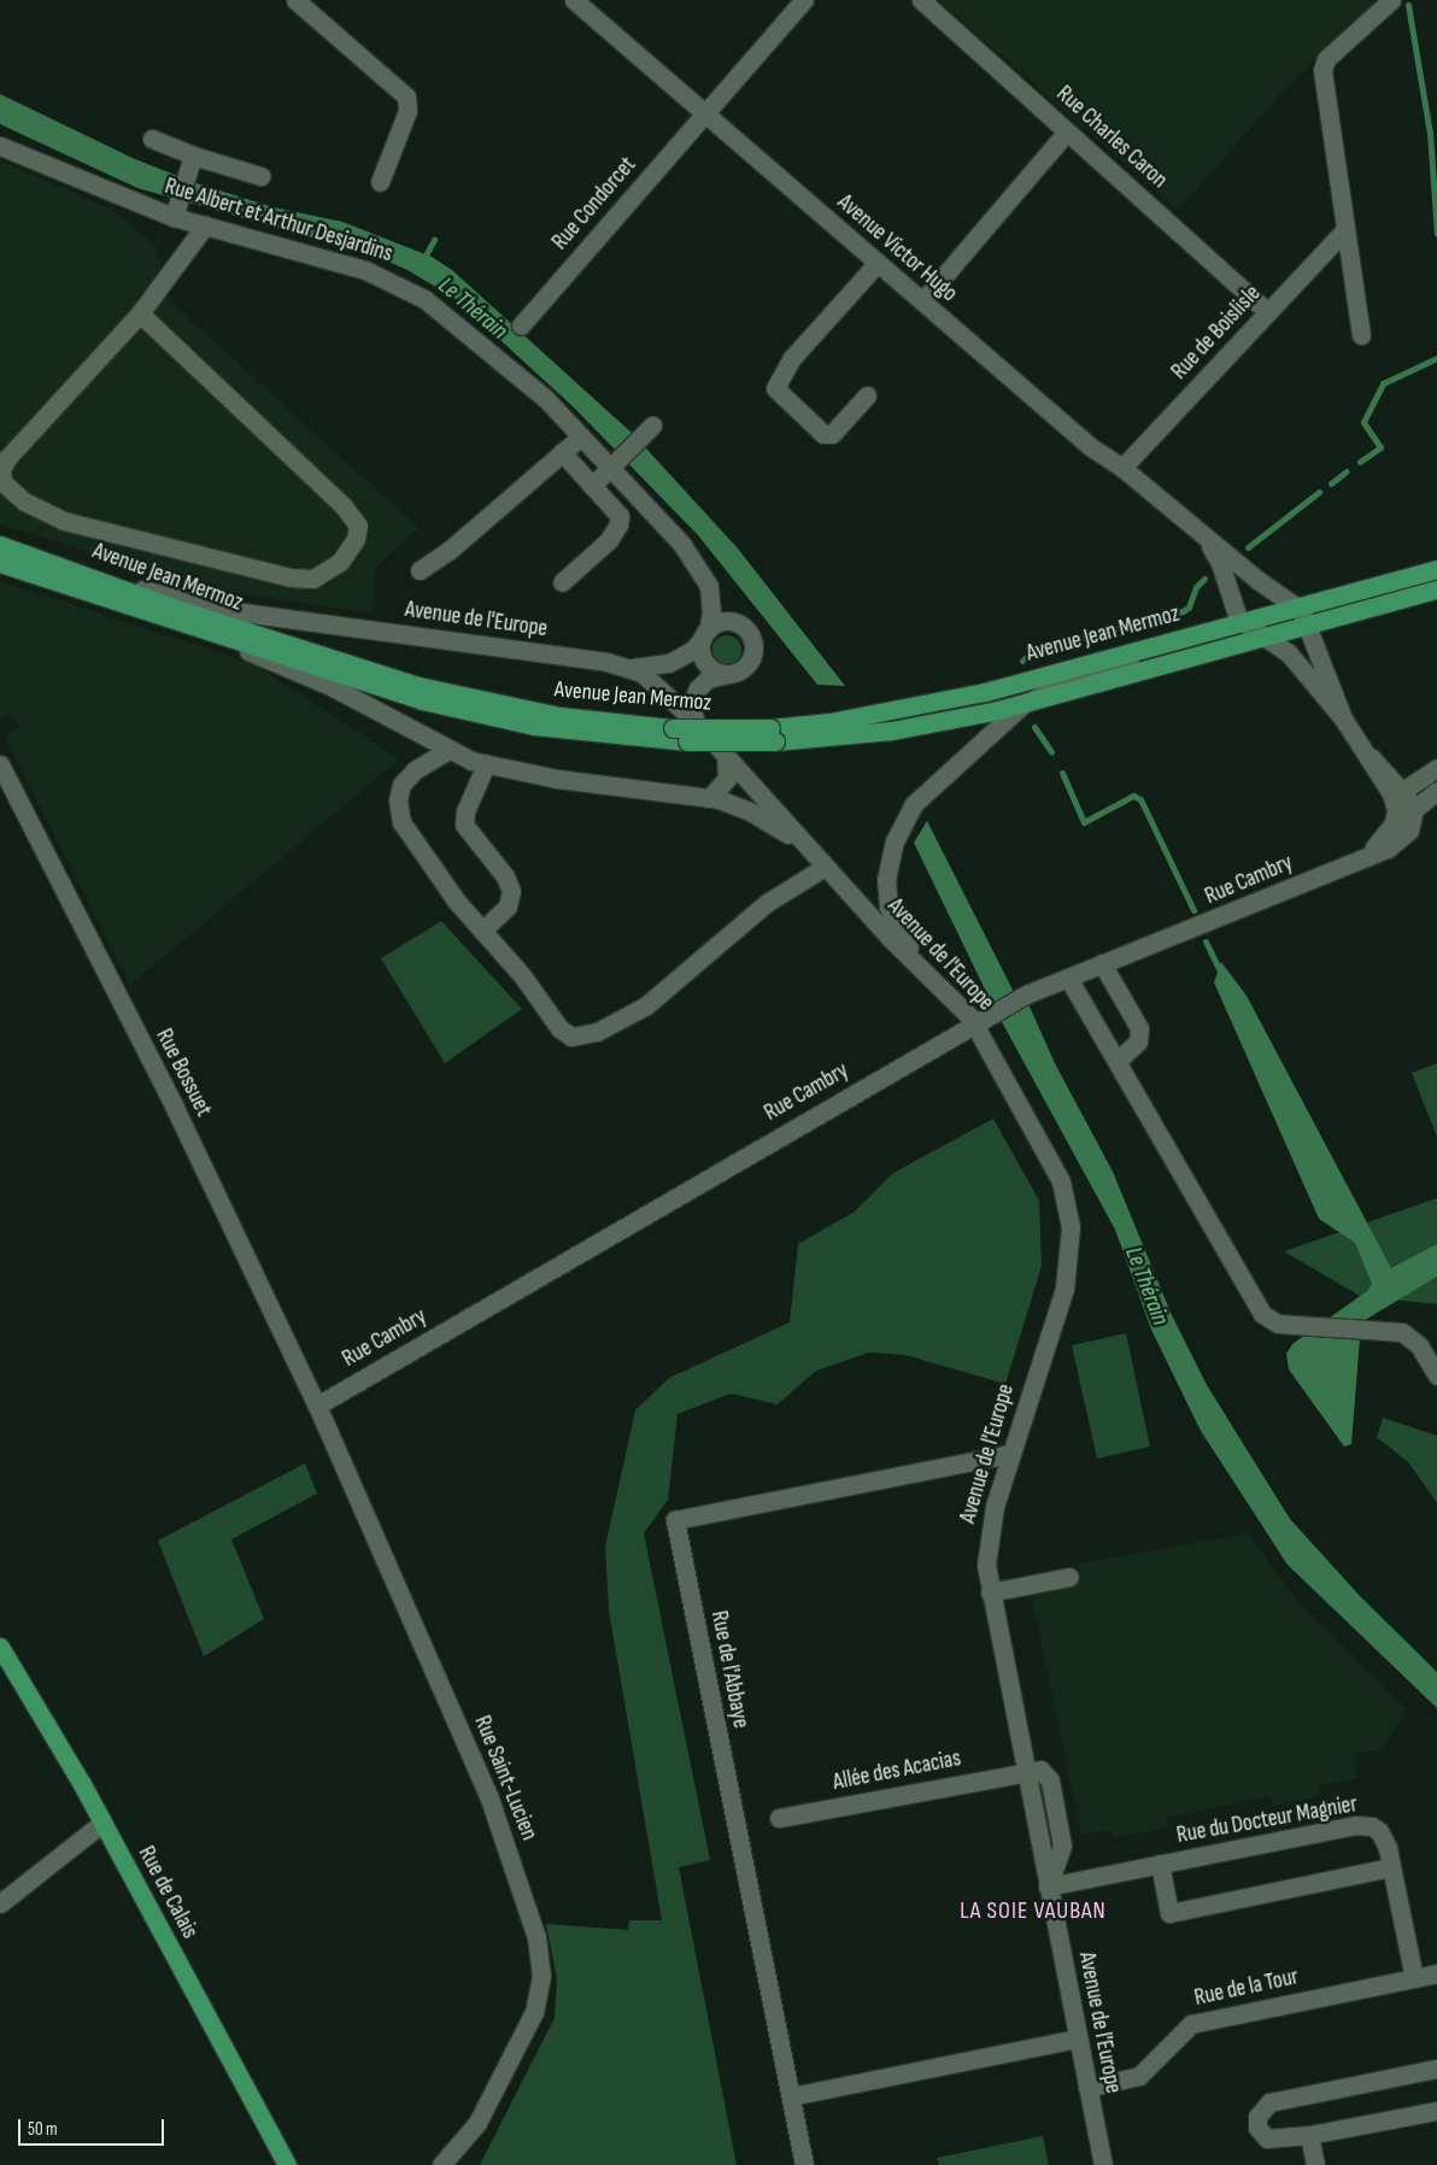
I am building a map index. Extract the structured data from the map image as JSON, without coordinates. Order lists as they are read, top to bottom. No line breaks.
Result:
{"streets":{"main road":["Avenue Jean Mermoz","Rue de Calais"],"street":["Rue Charles Caron","Rue Condorcet","Rue Albert et Arthur Desjardins","Avenue Victor Hugo","Rue de Boislisle","Avenue de l'Europe","Rue Cambry","Rue Bossuet","Rue de l'Abbaye","Allée des Acacias","Rue Saint-Lucien","Rue du Docteur Magnier","Rue de la Tour"]},"crossings":[["Rue Charles Caron","Rue de Boislisle"],["Rue Condorcet","Avenue Victor Hugo"],["Avenue Victor Hugo","Rue de Boislisle"],["Avenue Victor Hugo","Avenue Jean Mermoz"],["Avenue Jean Mermoz","Avenue de l'Europe"],["Avenue de l'Europe","Rue Cambry"],["Avenue de l'Europe","Rue de l'Abbaye"],["Avenue de l'Europe","Allée des Acacias"],["Avenue de l'Europe","Rue du Docteur Magnier"],["Avenue de l'Europe","Rue de la Tour"],["Rue Cambry","Rue Bossuet"],["Rue Cambry","Rue Saint-Lucien"],["Rue Bossuet","Rue Saint-Lucien"],["Rue du Docteur Magnier","Rue de la Tour"]],"districts":["LA SOIE VAUBAN"],"water":["Le Thérain"],"scale_bar":"50 m"}
